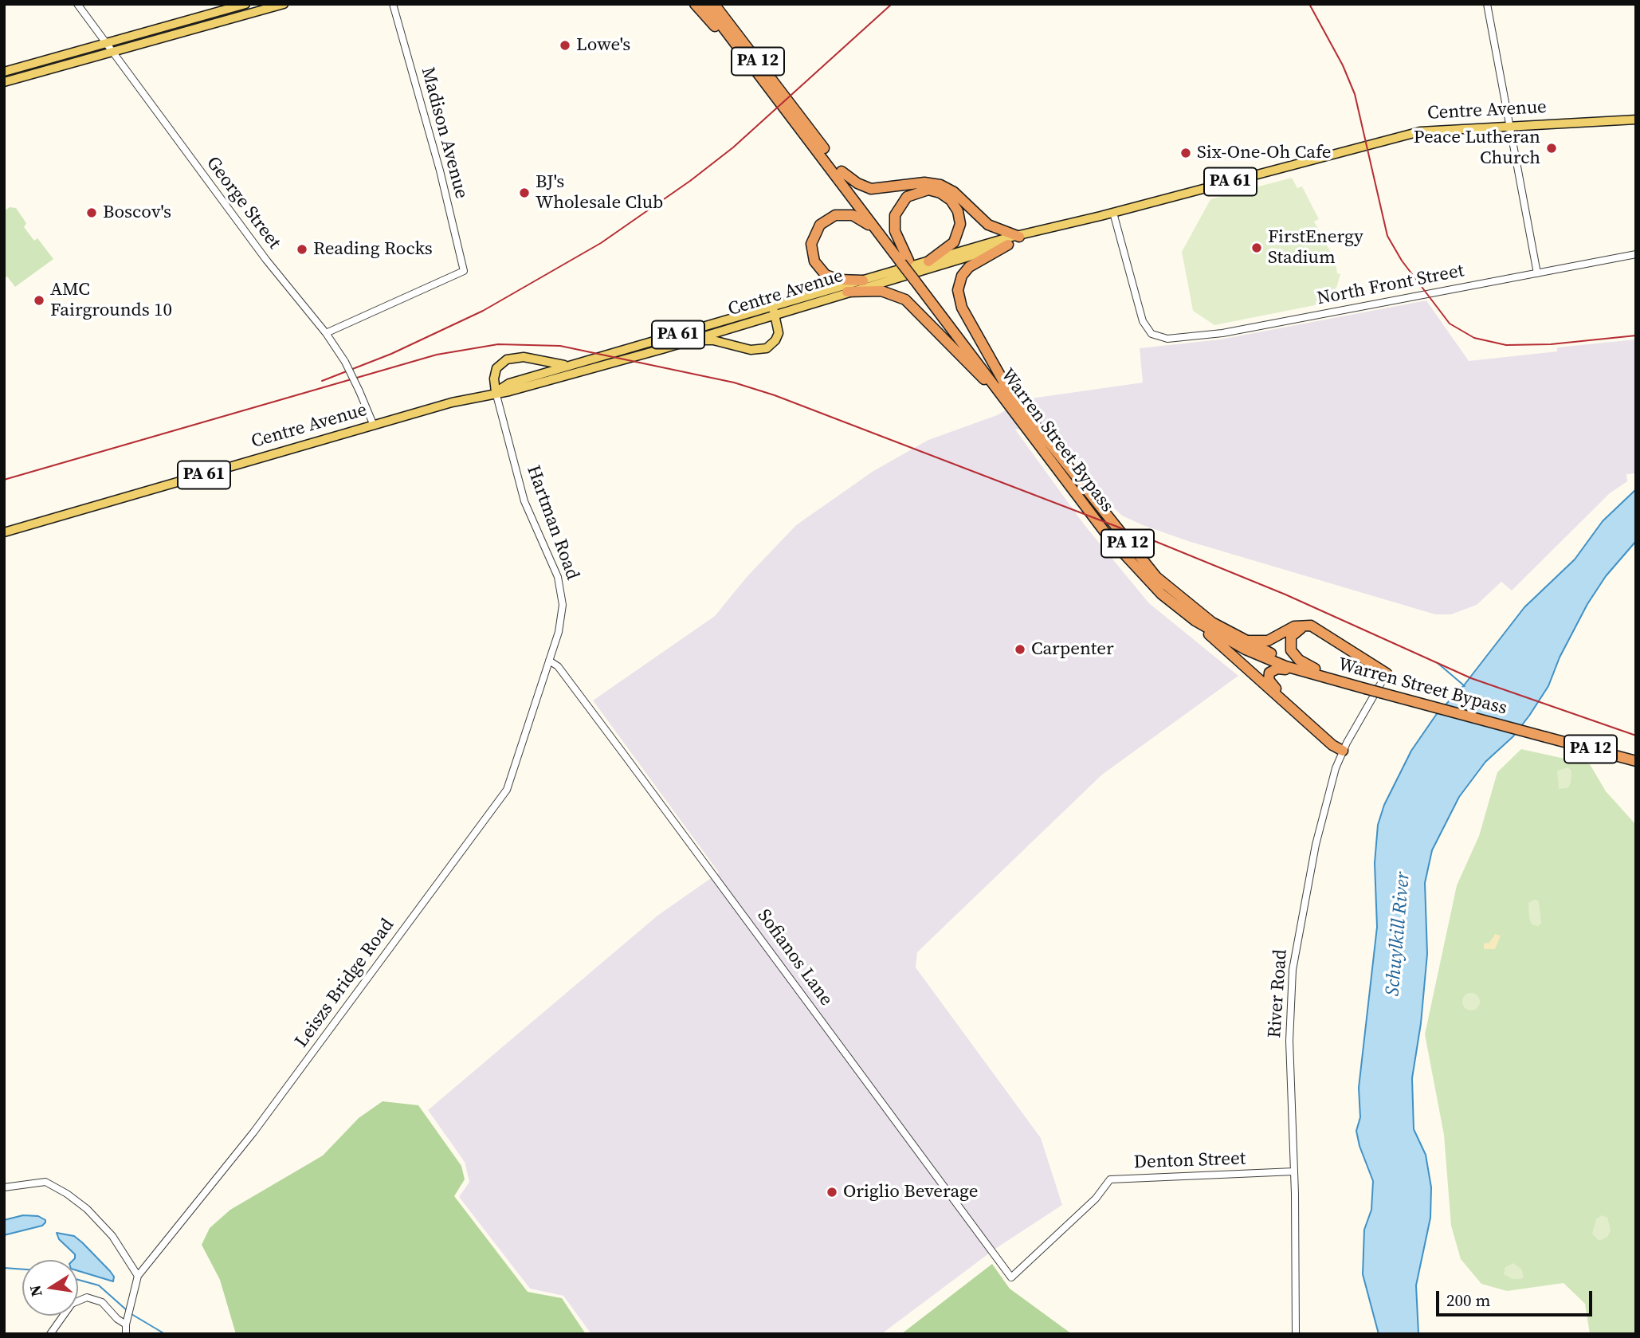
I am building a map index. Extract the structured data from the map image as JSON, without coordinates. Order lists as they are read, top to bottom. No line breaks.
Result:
{"streets":{"highway":["PA 12","Warren Street Bypass"],"main road":["Centre Avenue","PA 61"],"street":["Madison Avenue","George Street","North Front Street","Hartman Road","Sofianos Lane","Leiszs Bridge Road","River Road","Denton Street"]},"crossings":[["Centre Avenue","George Street"],["Centre Avenue","North Front Street"],["Centre Avenue","Hartman Road"],["Madison Avenue","George Street"],["Hartman Road","Leiszs Bridge Road"],["Sofianos Lane","Leiszs Bridge Road"],["Sofianos Lane","Denton Street"],["River Road","Denton Street"]],"water":["Schuylkill River"],"places":["Lowe's","Peace Lutheran Church","Six-One-Oh Cafe","BJ's Wholesale Club","Boscov's","FirstEnergy Stadium","Reading Rocks","AMC Fairgrounds 10","Carpenter","Origlio Beverage"],"scale_bar":"200 m","north":"left"}
